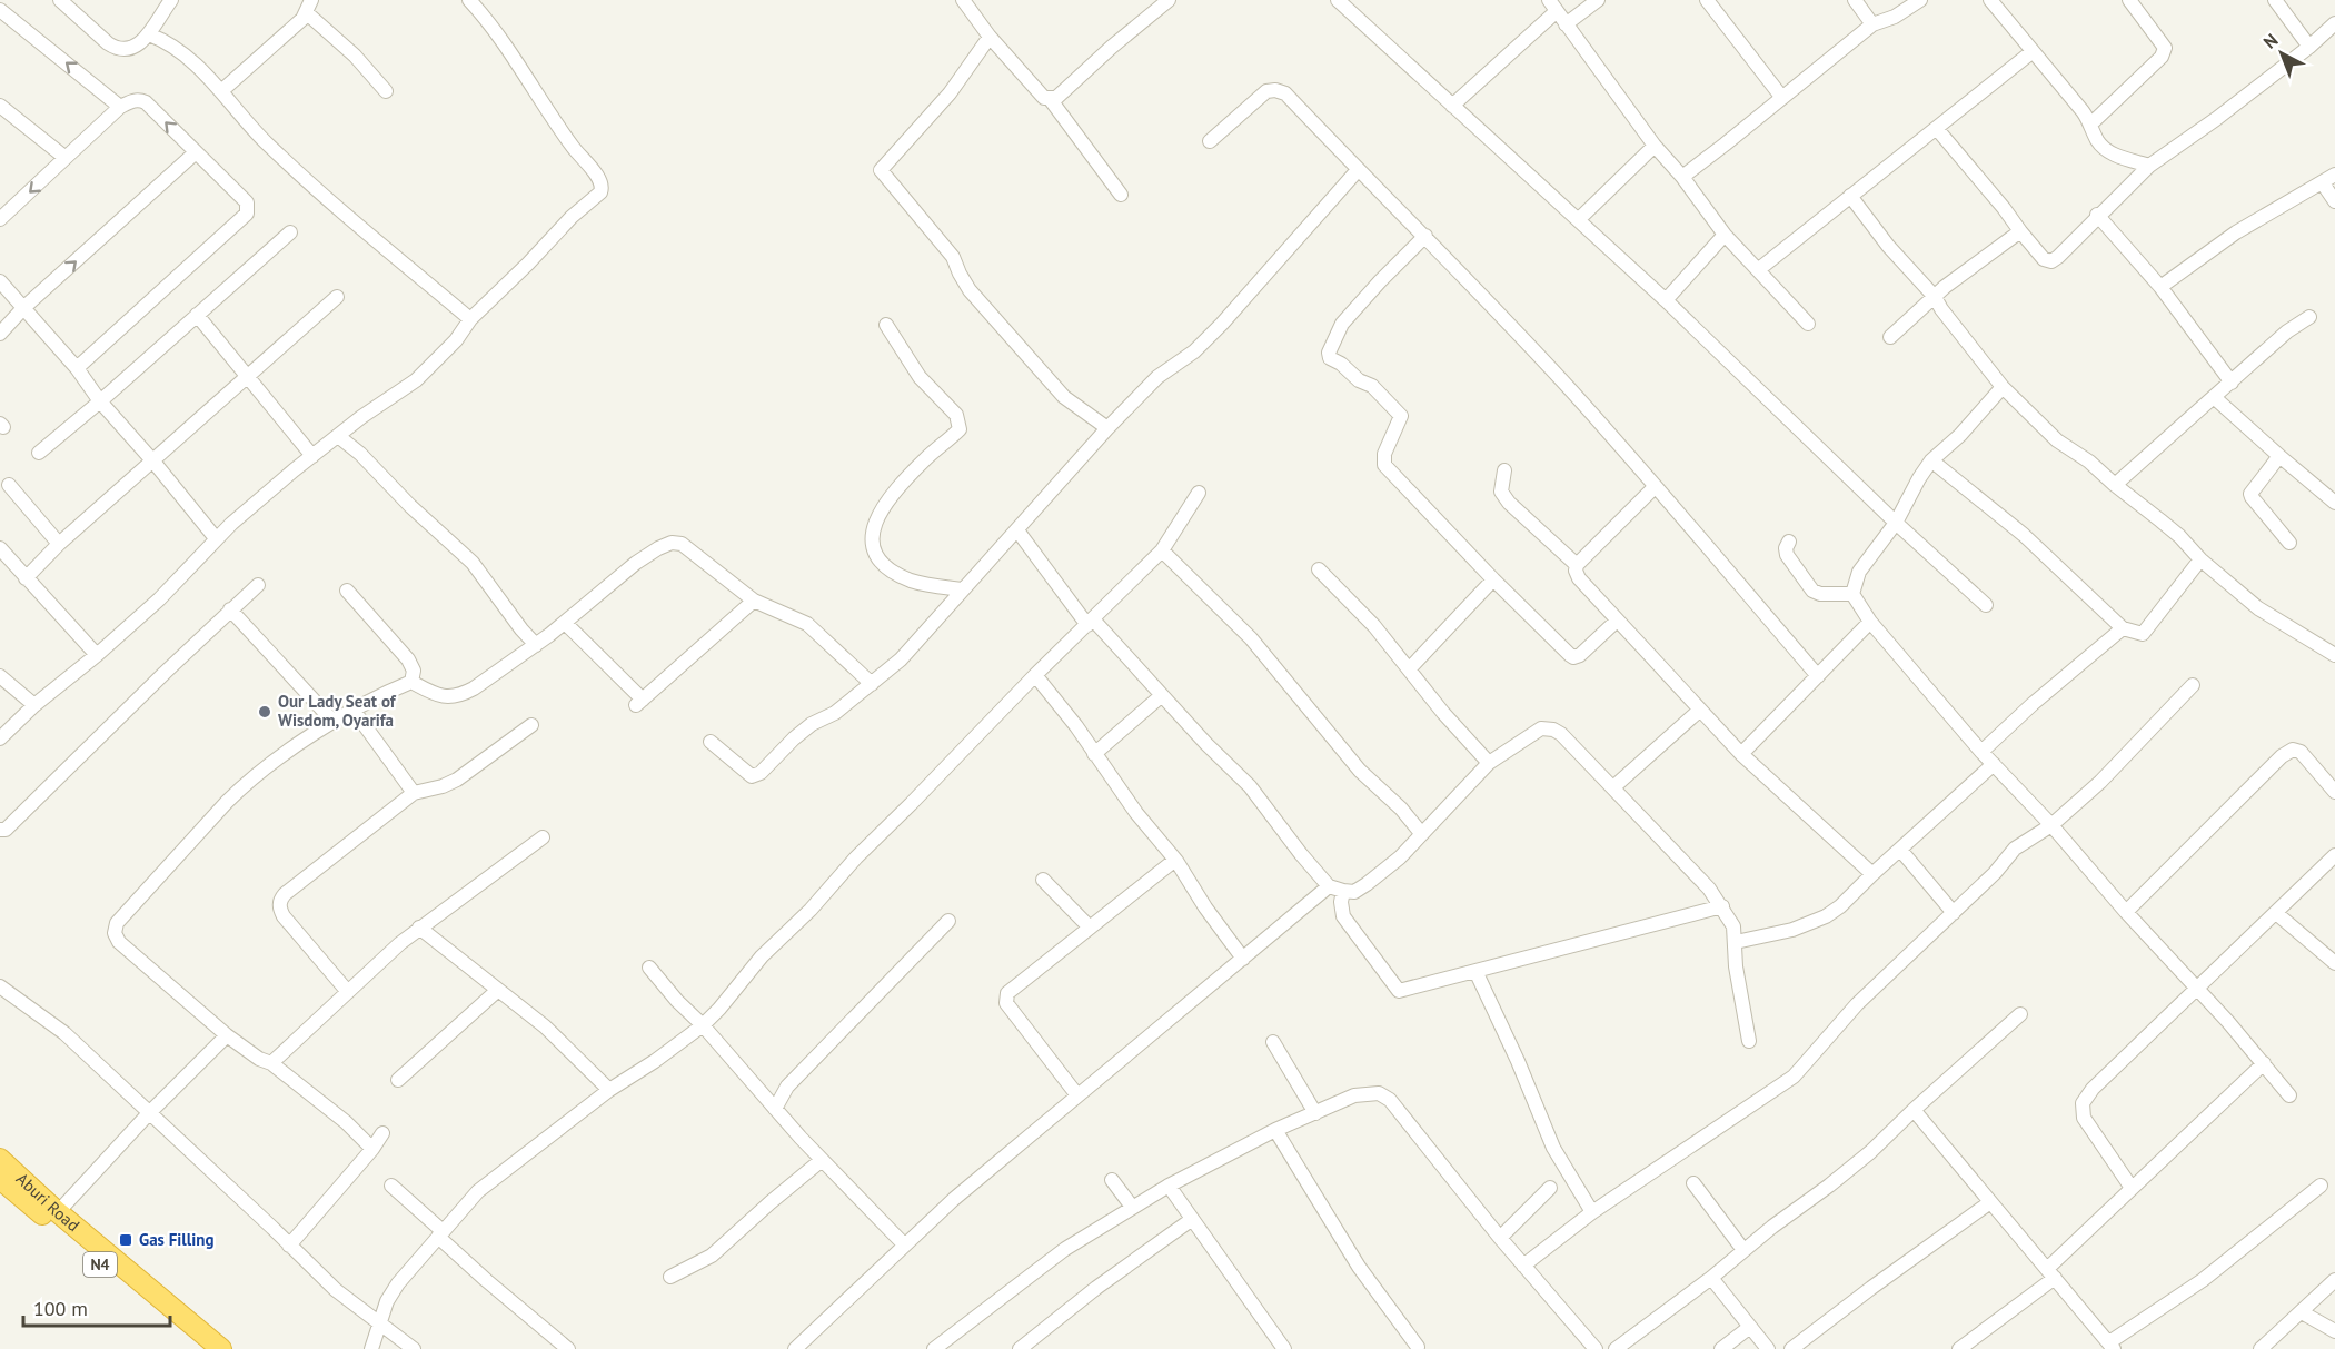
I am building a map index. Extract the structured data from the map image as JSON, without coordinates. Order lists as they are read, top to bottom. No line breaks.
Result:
{"streets":{"highway":["Aburi Road","N4"]},"places":{"other":["Our Lady Seat of Wisdom, Oyarifa"],"transit":["Gas Filling"]},"scale_bar":"100 m","north":"top left"}
